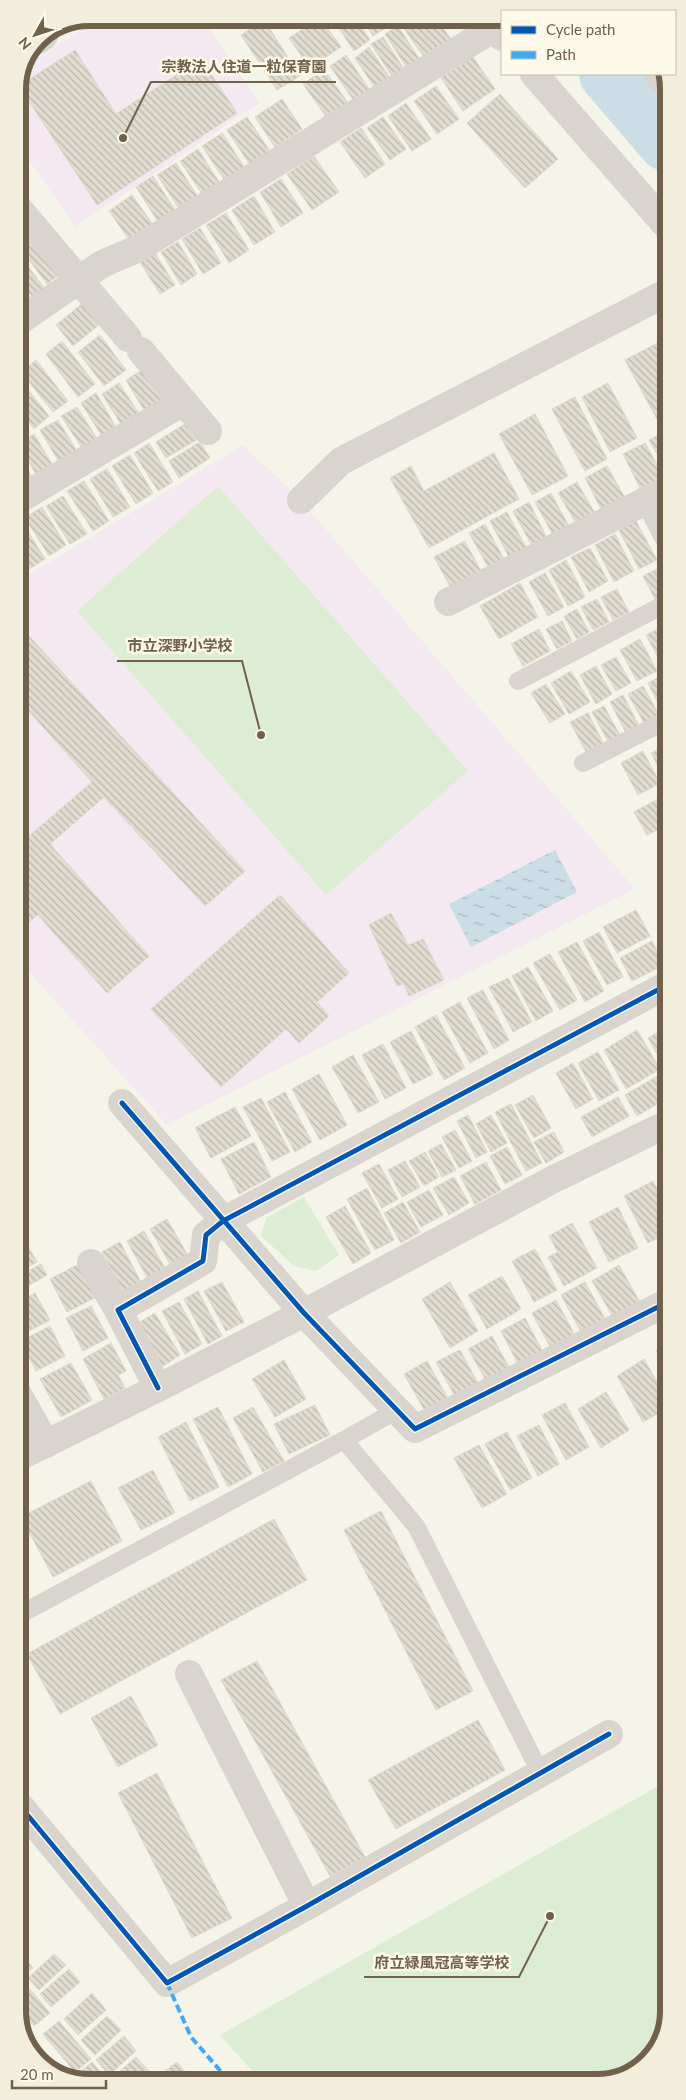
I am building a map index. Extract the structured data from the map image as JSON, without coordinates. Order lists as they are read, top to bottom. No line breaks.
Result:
{"places":["宗教法人住道一粒保育園","市立深野小学校","府立緑風冠高等学校"],"legend":["Cycle path","Path"],"scale_bar":"20 m","north":"bottom left"}
